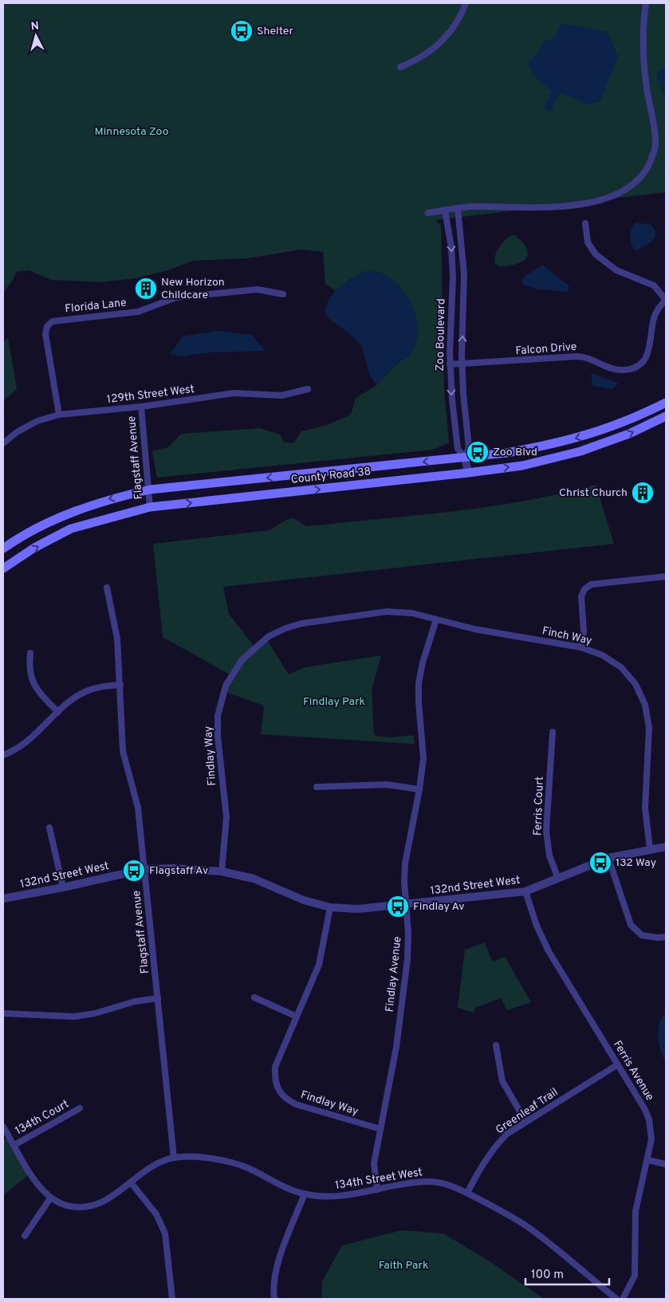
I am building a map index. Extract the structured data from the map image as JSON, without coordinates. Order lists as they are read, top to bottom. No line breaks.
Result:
{"streets":{"main road":["County Road 38"],"street":["Florida Lane","Zoo Boulevard","Falcon Drive","129th Street West","Flagstaff Avenue","Finch Way","Findlay Way","Ferris Court","132nd Street West","Findlay Avenue","Ferris Avenue","Greenleaf Trail","134th Court","134th Street West"]},"crossings":[["Florida Lane","129th Street West"],["Zoo Boulevard","Falcon Drive"],["Zoo Boulevard","County Road 38"],["129th Street West","Flagstaff Avenue"],["Flagstaff Avenue","County Road 38"],["Flagstaff Avenue","132nd Street West"],["Flagstaff Avenue","134th Street West"],["Finch Way","Findlay Way"],["Finch Way","132nd Street West"],["Finch Way","Findlay Avenue"],["Findlay Way","132nd Street West"],["Findlay Way","Findlay Avenue"],["Ferris Court","132nd Street West"],["132nd Street West","Findlay Avenue"],["132nd Street West","Ferris Avenue"],["Findlay Avenue","134th Street West"],["Ferris Avenue","Greenleaf Trail"],["Greenleaf Trail","134th Street West"],["134th Court","134th Street West"]],"parks":["Minnesota Zoo","Findlay Park","Faith Park"],"places":{"bus stop":["Shelter","Zoo Blvd","132 Way","Flagstaff Av","Findlay Av"],"building":["New Horizon Childcare","Christ Church"]},"scale_bar":"100 m","north":"top"}
